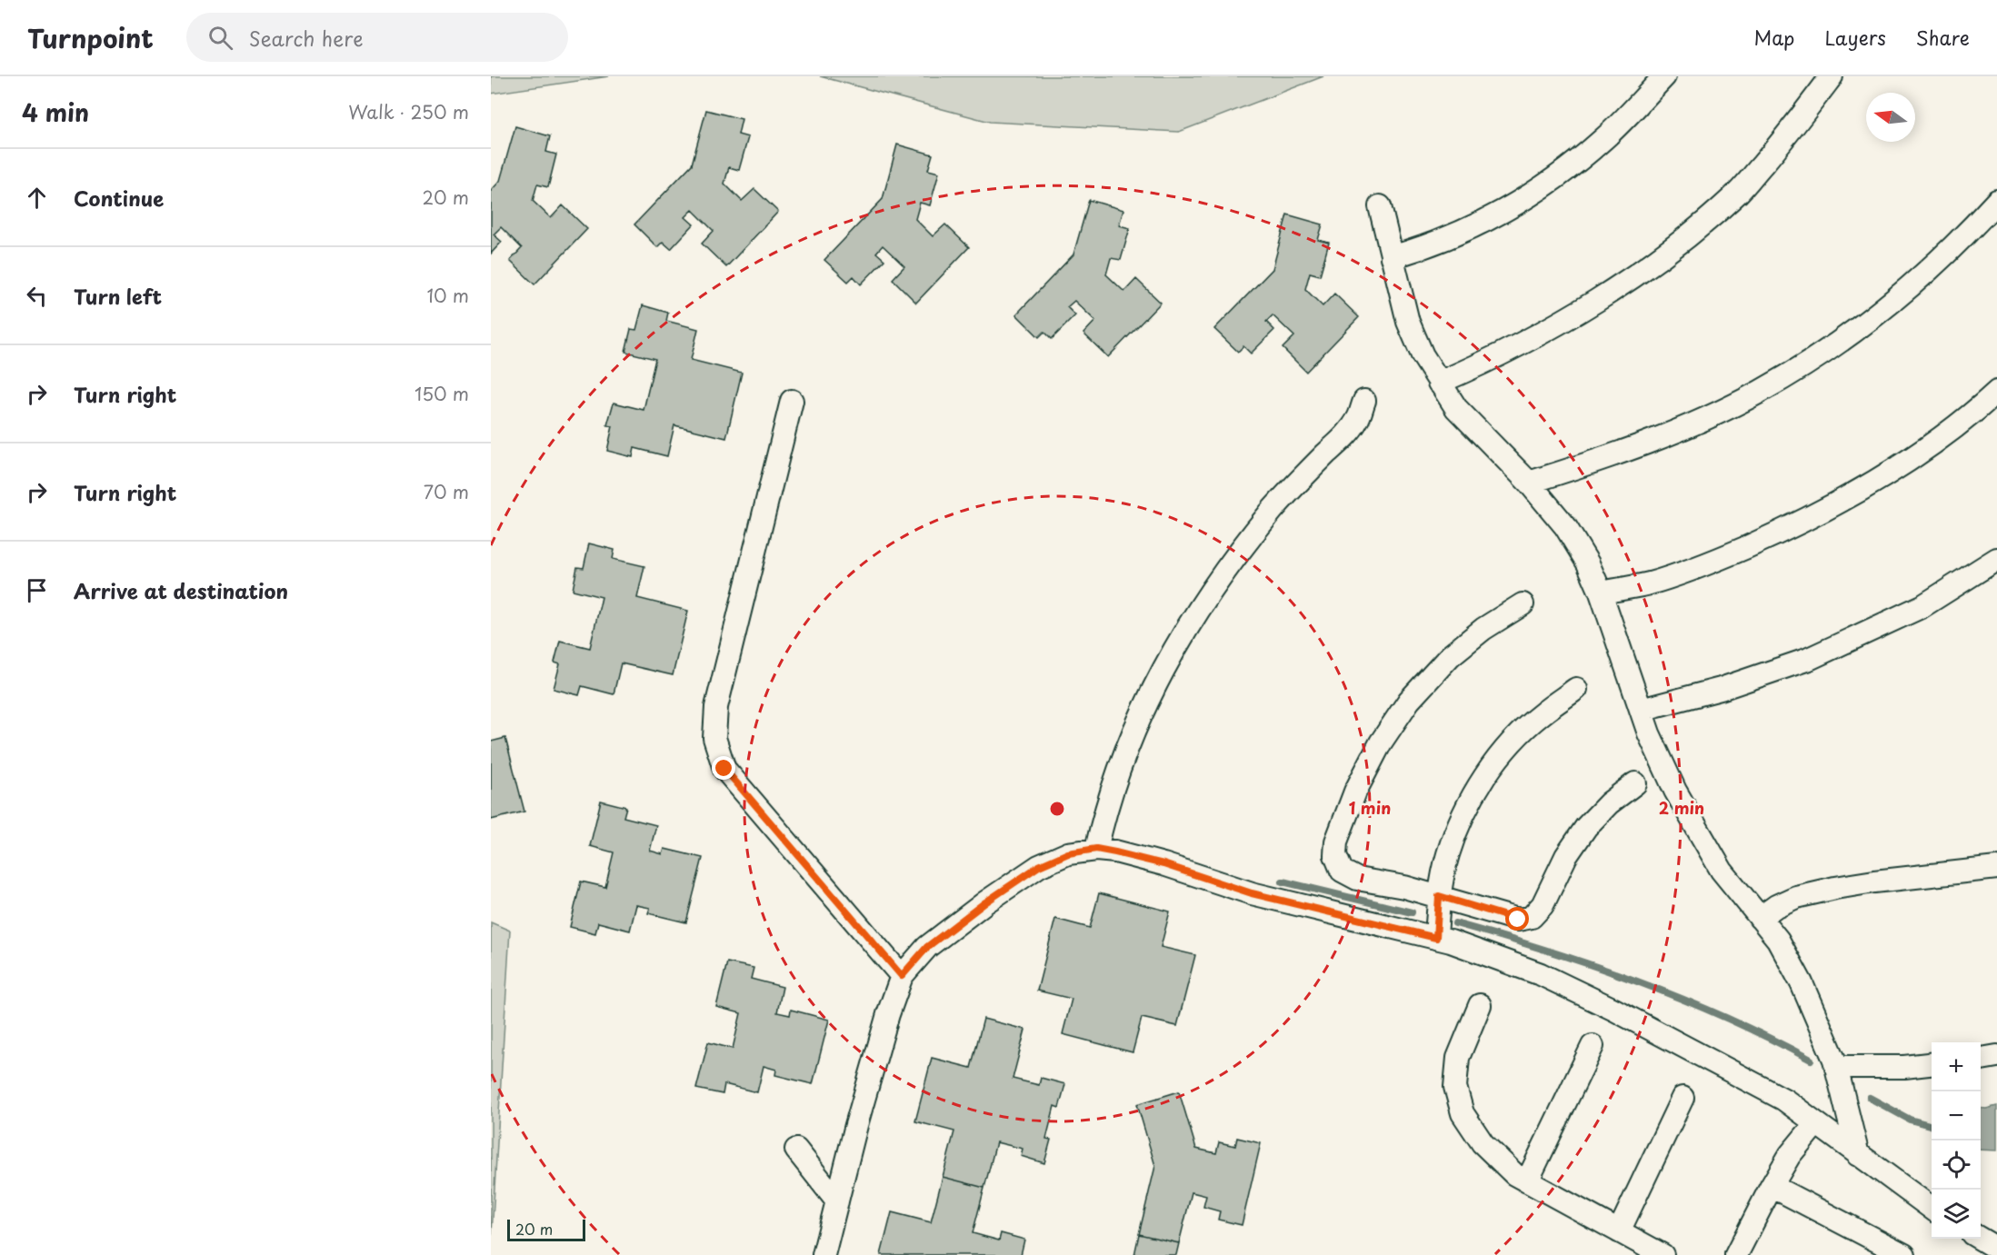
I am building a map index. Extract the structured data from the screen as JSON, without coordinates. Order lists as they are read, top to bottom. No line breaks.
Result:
{"scale_bar":"20 m","north":"left","page":{"header":"Turnpoint","search":"Search here","nav":["Map","Layers","Share"],"heading":["4 min","Walk · 250 m"],"list":[["Continue","20 m"],["Turn left","10 m"],["Turn right","150 m"],["Turn right","70 m"],"Arrive at destination"],"map_buttons":["+","−"],"scale":"20 m"},"rings":["1 min","2 min"]}
